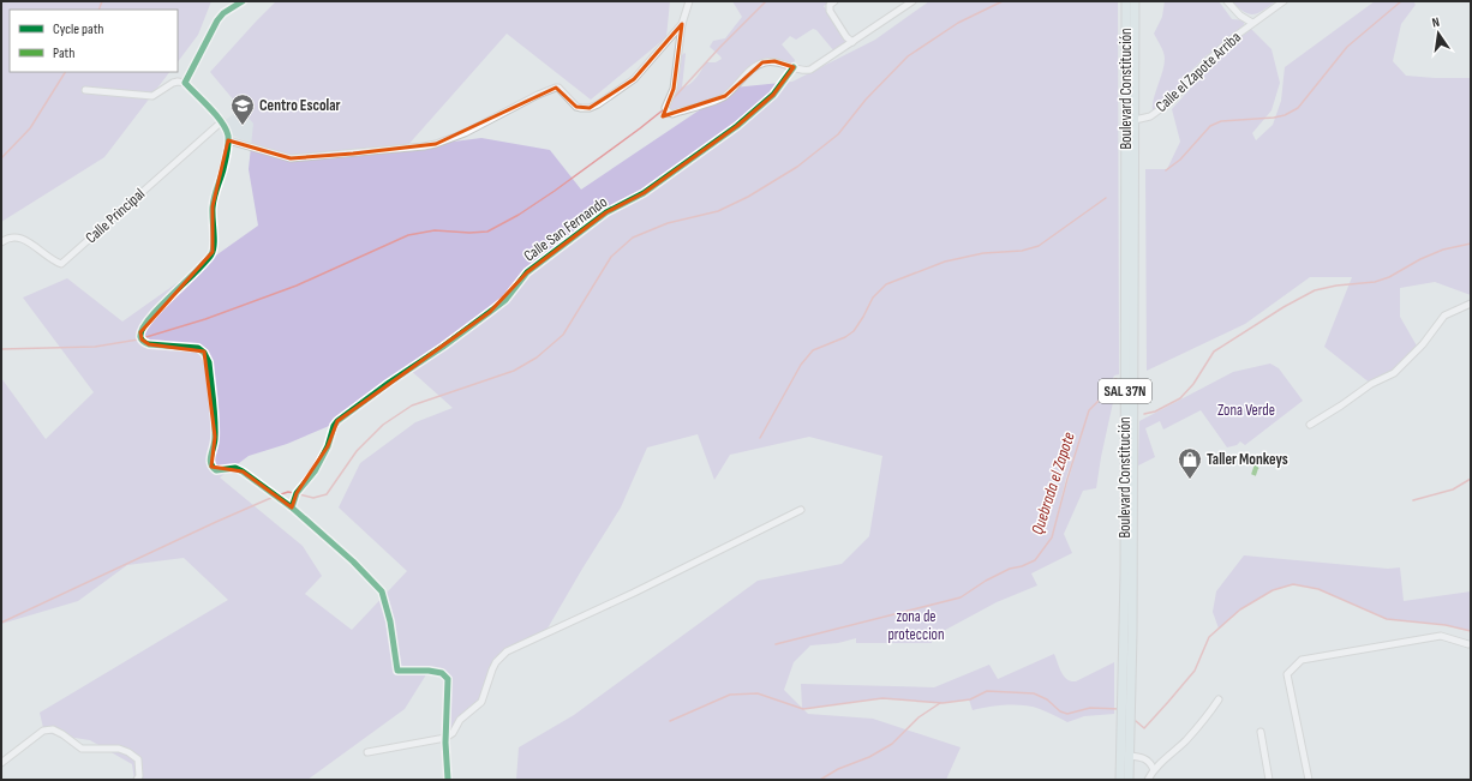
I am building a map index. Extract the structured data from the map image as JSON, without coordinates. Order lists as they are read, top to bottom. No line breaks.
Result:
{"streets":{"highway":["Boulevard Constitución","SAL 37N"],"street":["Calle el Zapote Arriba","Calle Principal","Calle San Fernando"]},"crossings":[["Calle el Zapote Arriba","Boulevard Constitución"]],"water":["Quebrada el Zapote"],"parks":["Zona Verde","zona de proteccion"],"places":{"school or university":["Centro Escolar"],"shop":["Taller Monkeys"]},"legend":["Cycle path","Path"],"north":"top"}
